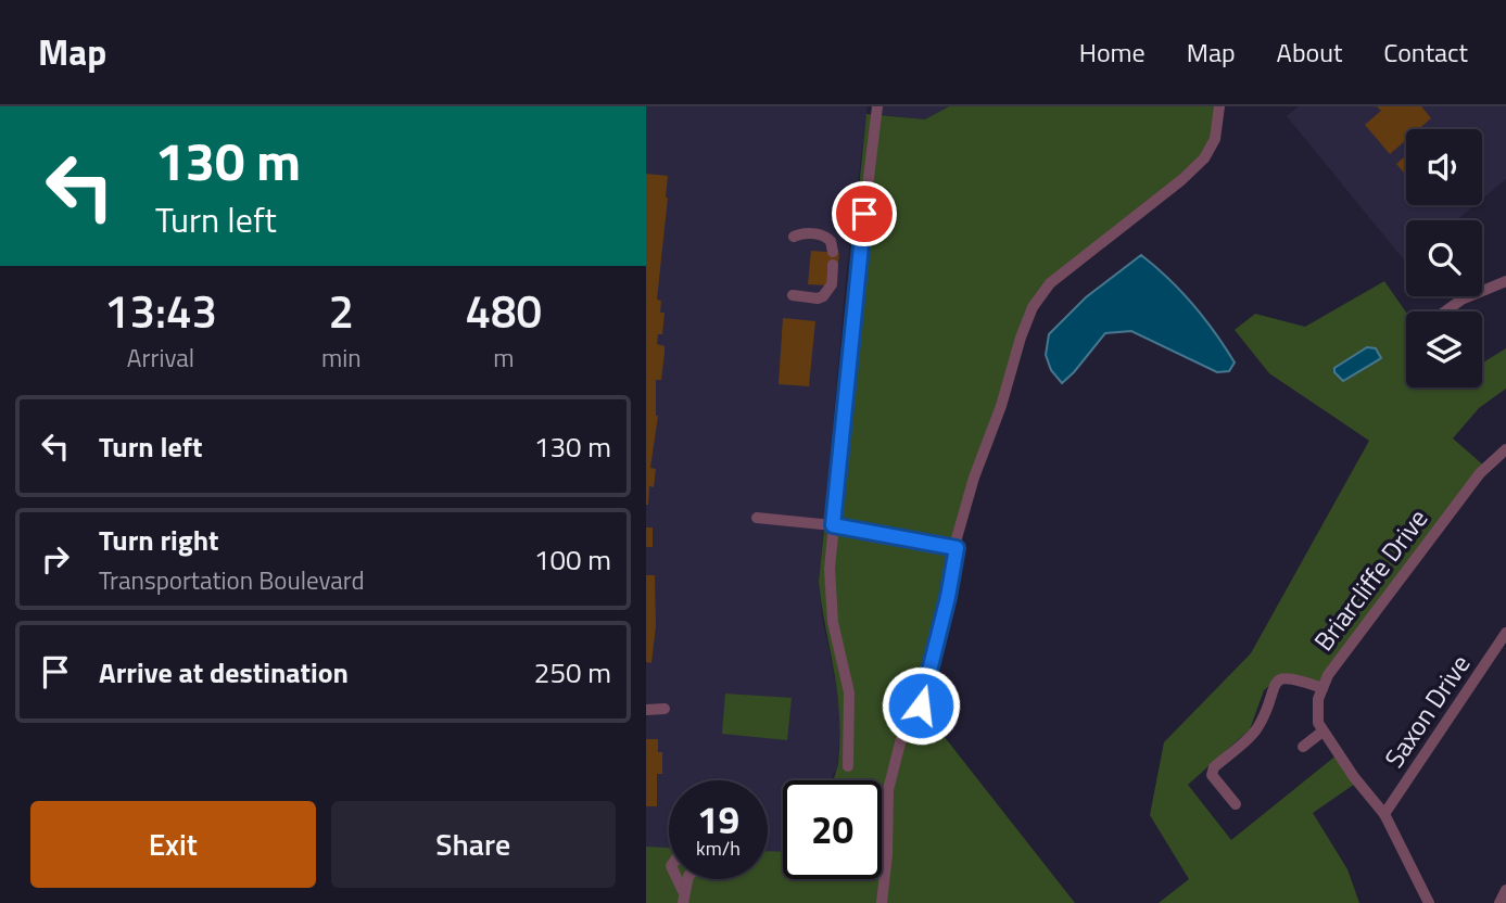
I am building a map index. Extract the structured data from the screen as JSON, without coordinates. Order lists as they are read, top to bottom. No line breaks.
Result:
{"streets":{"street":["Briarcliffe Drive","Saxon Drive"]},"page":{"header":"Map","nav":["Home","Map","About","Contact"],"turn":["130 m","Turn left"],"eta":["13:43","Arrival","2","min","480","m"],"list":[{"name":"Turn left","value":"130 m"},{"name":"Turn right","note":"Transportation Boulevard","value":"100 m"},{"name":"Arrive at destination","value":"250 m"}],"speed":"19 km/h","limit":"20","buttons":["Exit","Share"]}}
